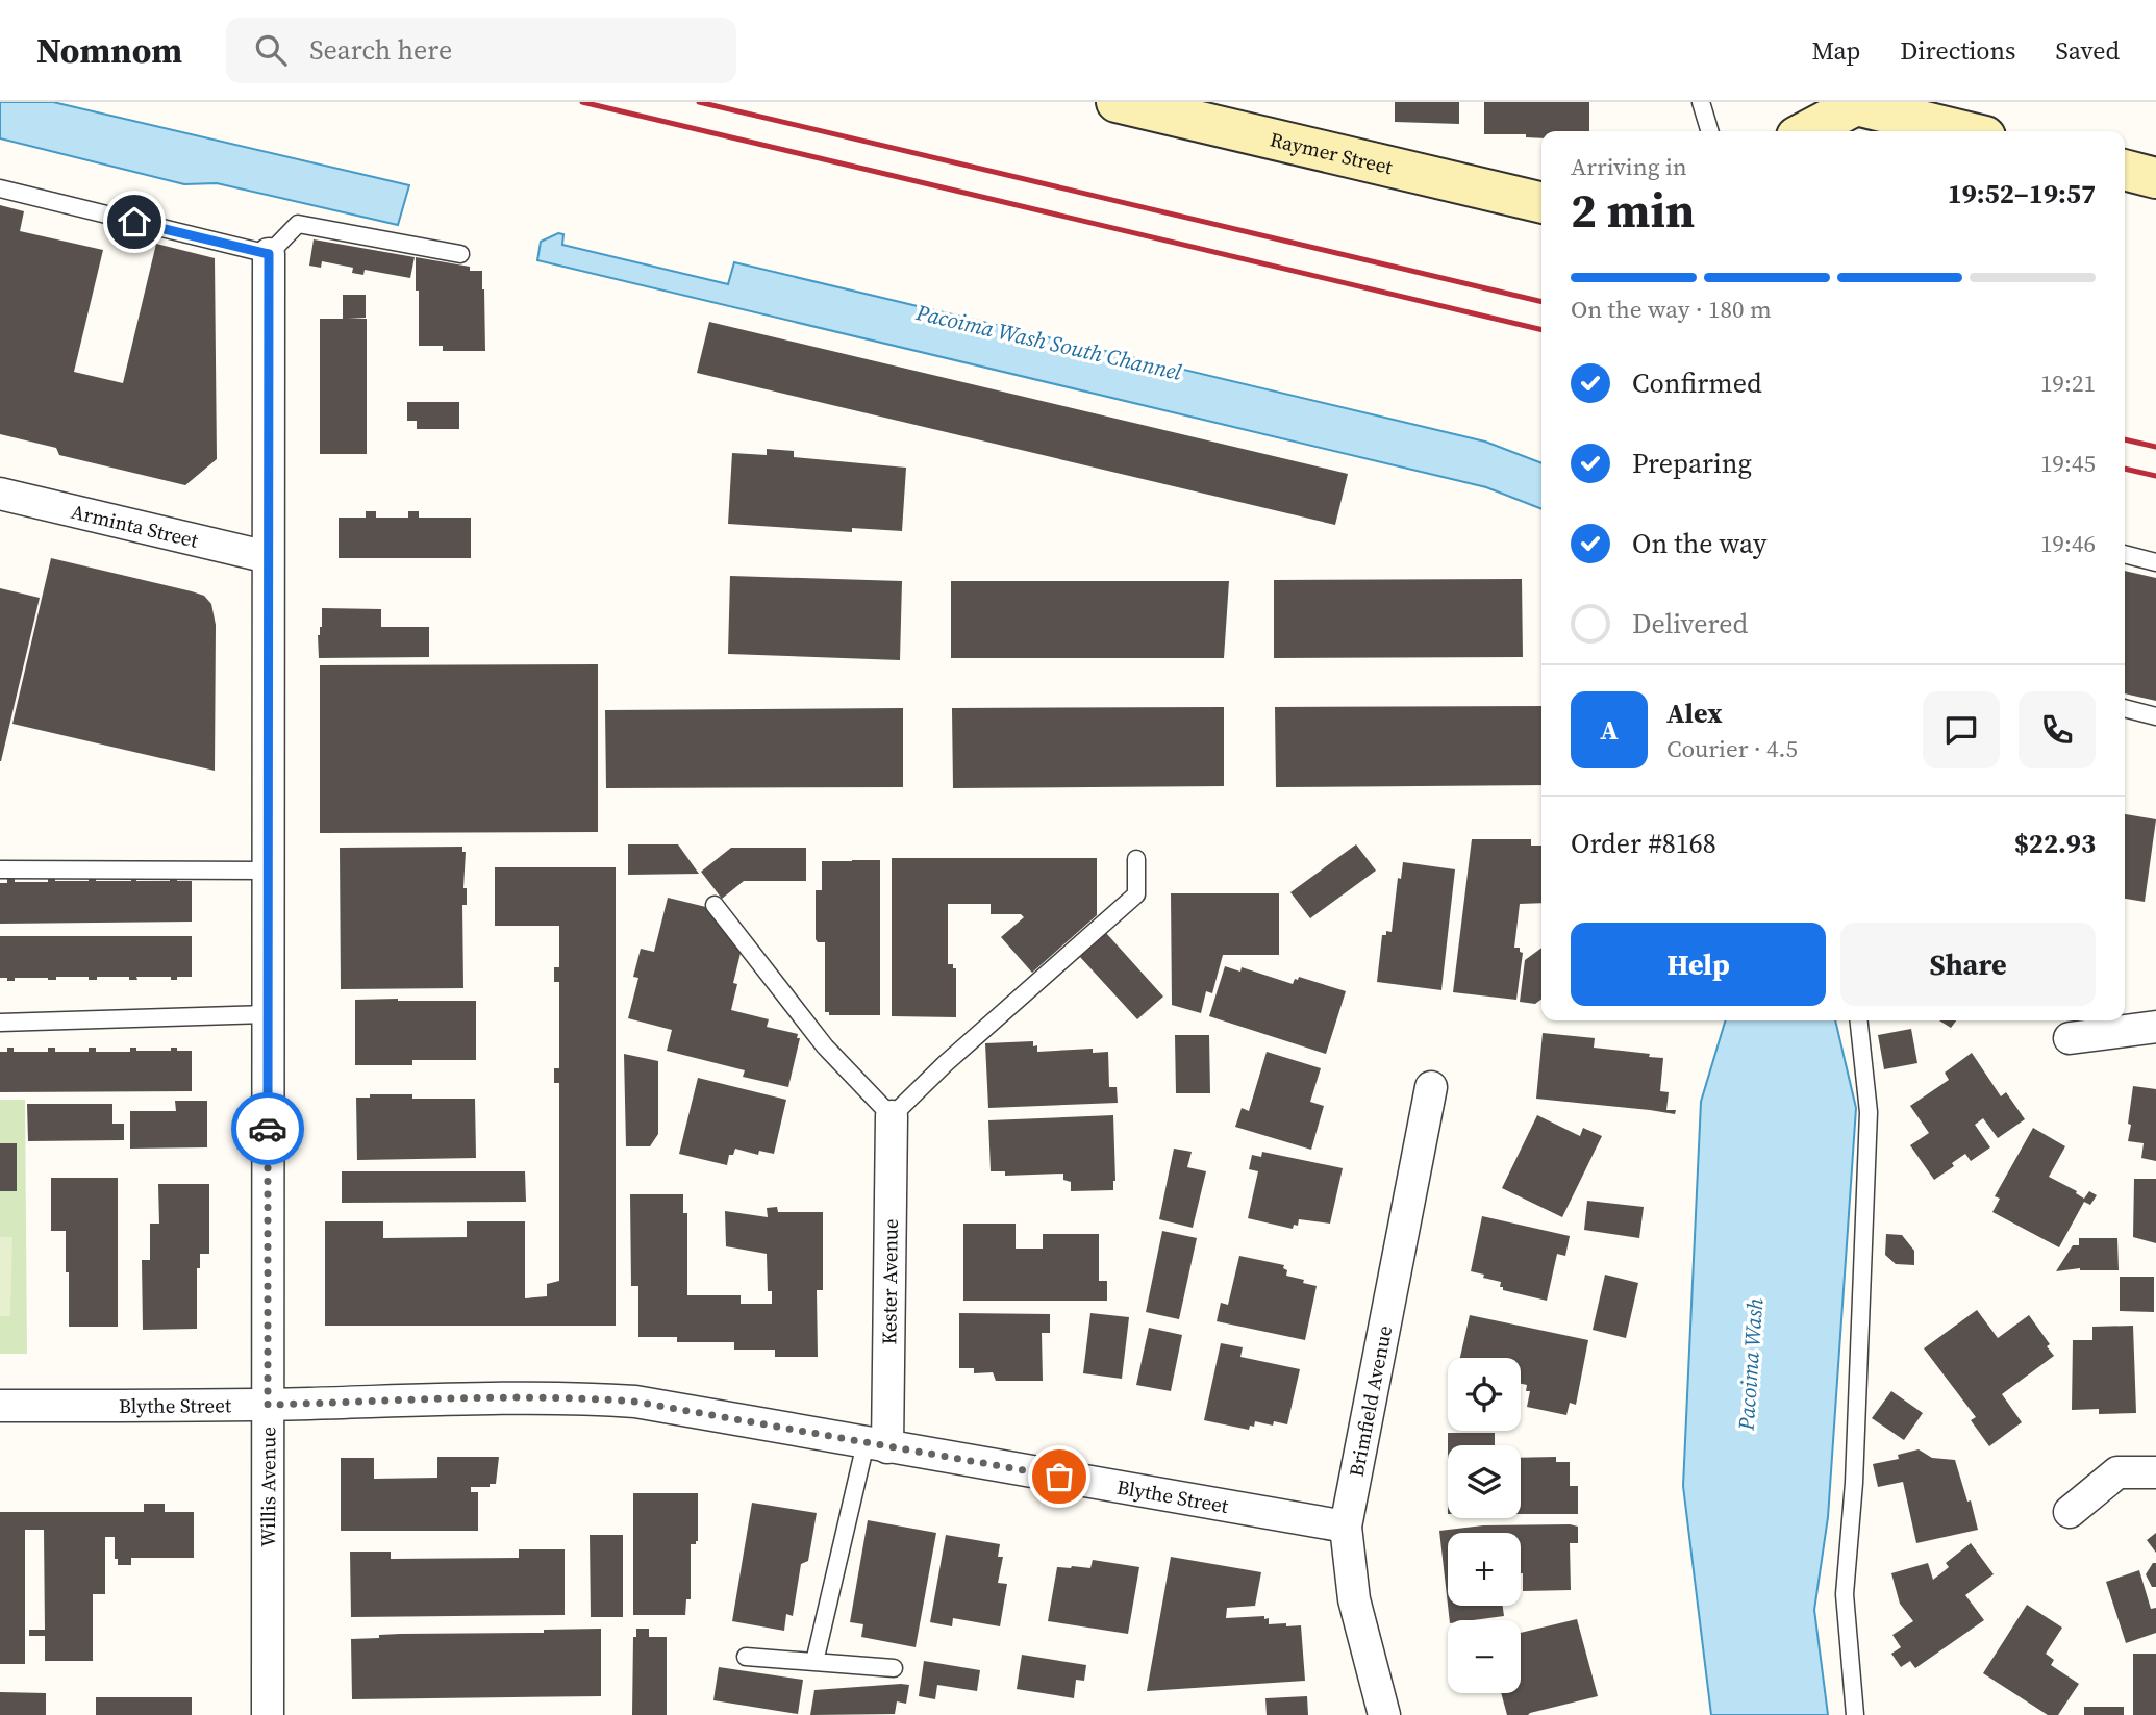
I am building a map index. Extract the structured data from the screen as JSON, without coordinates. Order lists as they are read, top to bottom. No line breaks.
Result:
{"streets":{"street":["Raymer Street","Arminta Street","Kester Avenue","Brimfield Avenue","Blythe Street","Willis Avenue"]},"crossings":[["Arminta Street","Willis Avenue"],["Kester Avenue","Blythe Street"],["Brimfield Avenue","Blythe Street"],["Blythe Street","Willis Avenue"]],"water":["Pacoima Wash South Channel","Pacoima Wash"],"page":{"header":"Nomnom","search":"Search here","nav":["Map","Directions","Saved"],"heading":["2 min","Arriving in","19:52–19:57"],"panel":["Alex","Courier · 4.5","Order #8168","$22.93"],"bar":"On the way · 180 m","list":[["Confirmed","19:21"],["Preparing","19:45"],["On the way","19:46"],"Delivered"],"round":"A","buttons":["Help","Share"],"map_buttons":["+","−"]}}
